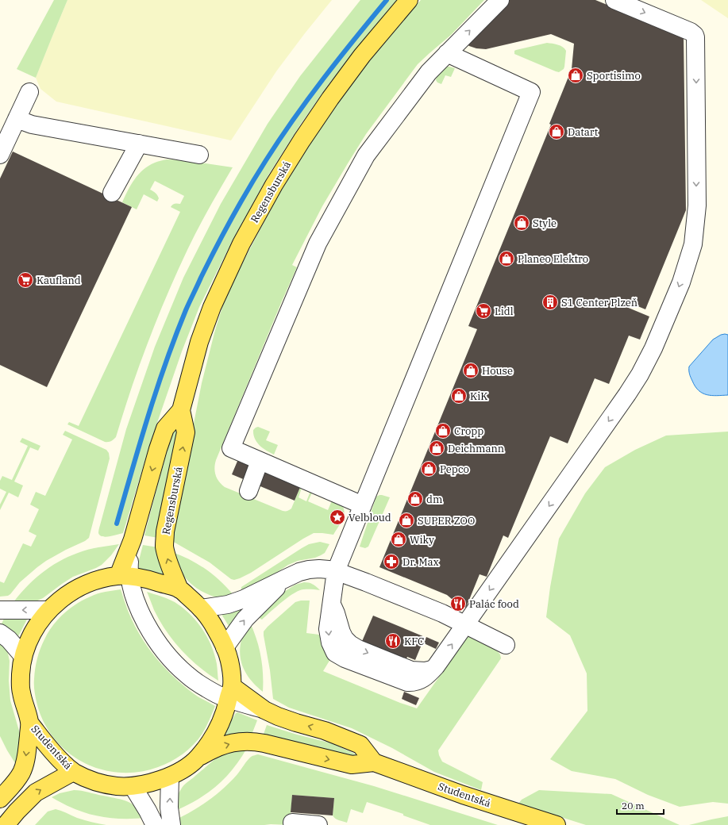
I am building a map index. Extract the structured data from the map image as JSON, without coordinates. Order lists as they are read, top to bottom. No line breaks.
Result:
{"streets":{"main road":["Regensburská","Studentská"]},"crossings":[["Regensburská","Studentská"]],"places":{"shop":["Sportisimo","Datart","Style","Planeo Elektro","House","KiK","Cropp","Deichmann","Pepco","dm","SUPER ZOO","Wiky"],"supermarket":["Kaufland","Lidl"],"building":["S1 Center Plzeň"],"place":["Velbloud"],"pharmacy":["Dr. Max"],"restaurant":["Palác food","KFC"]},"scale_bar":"20 m"}
